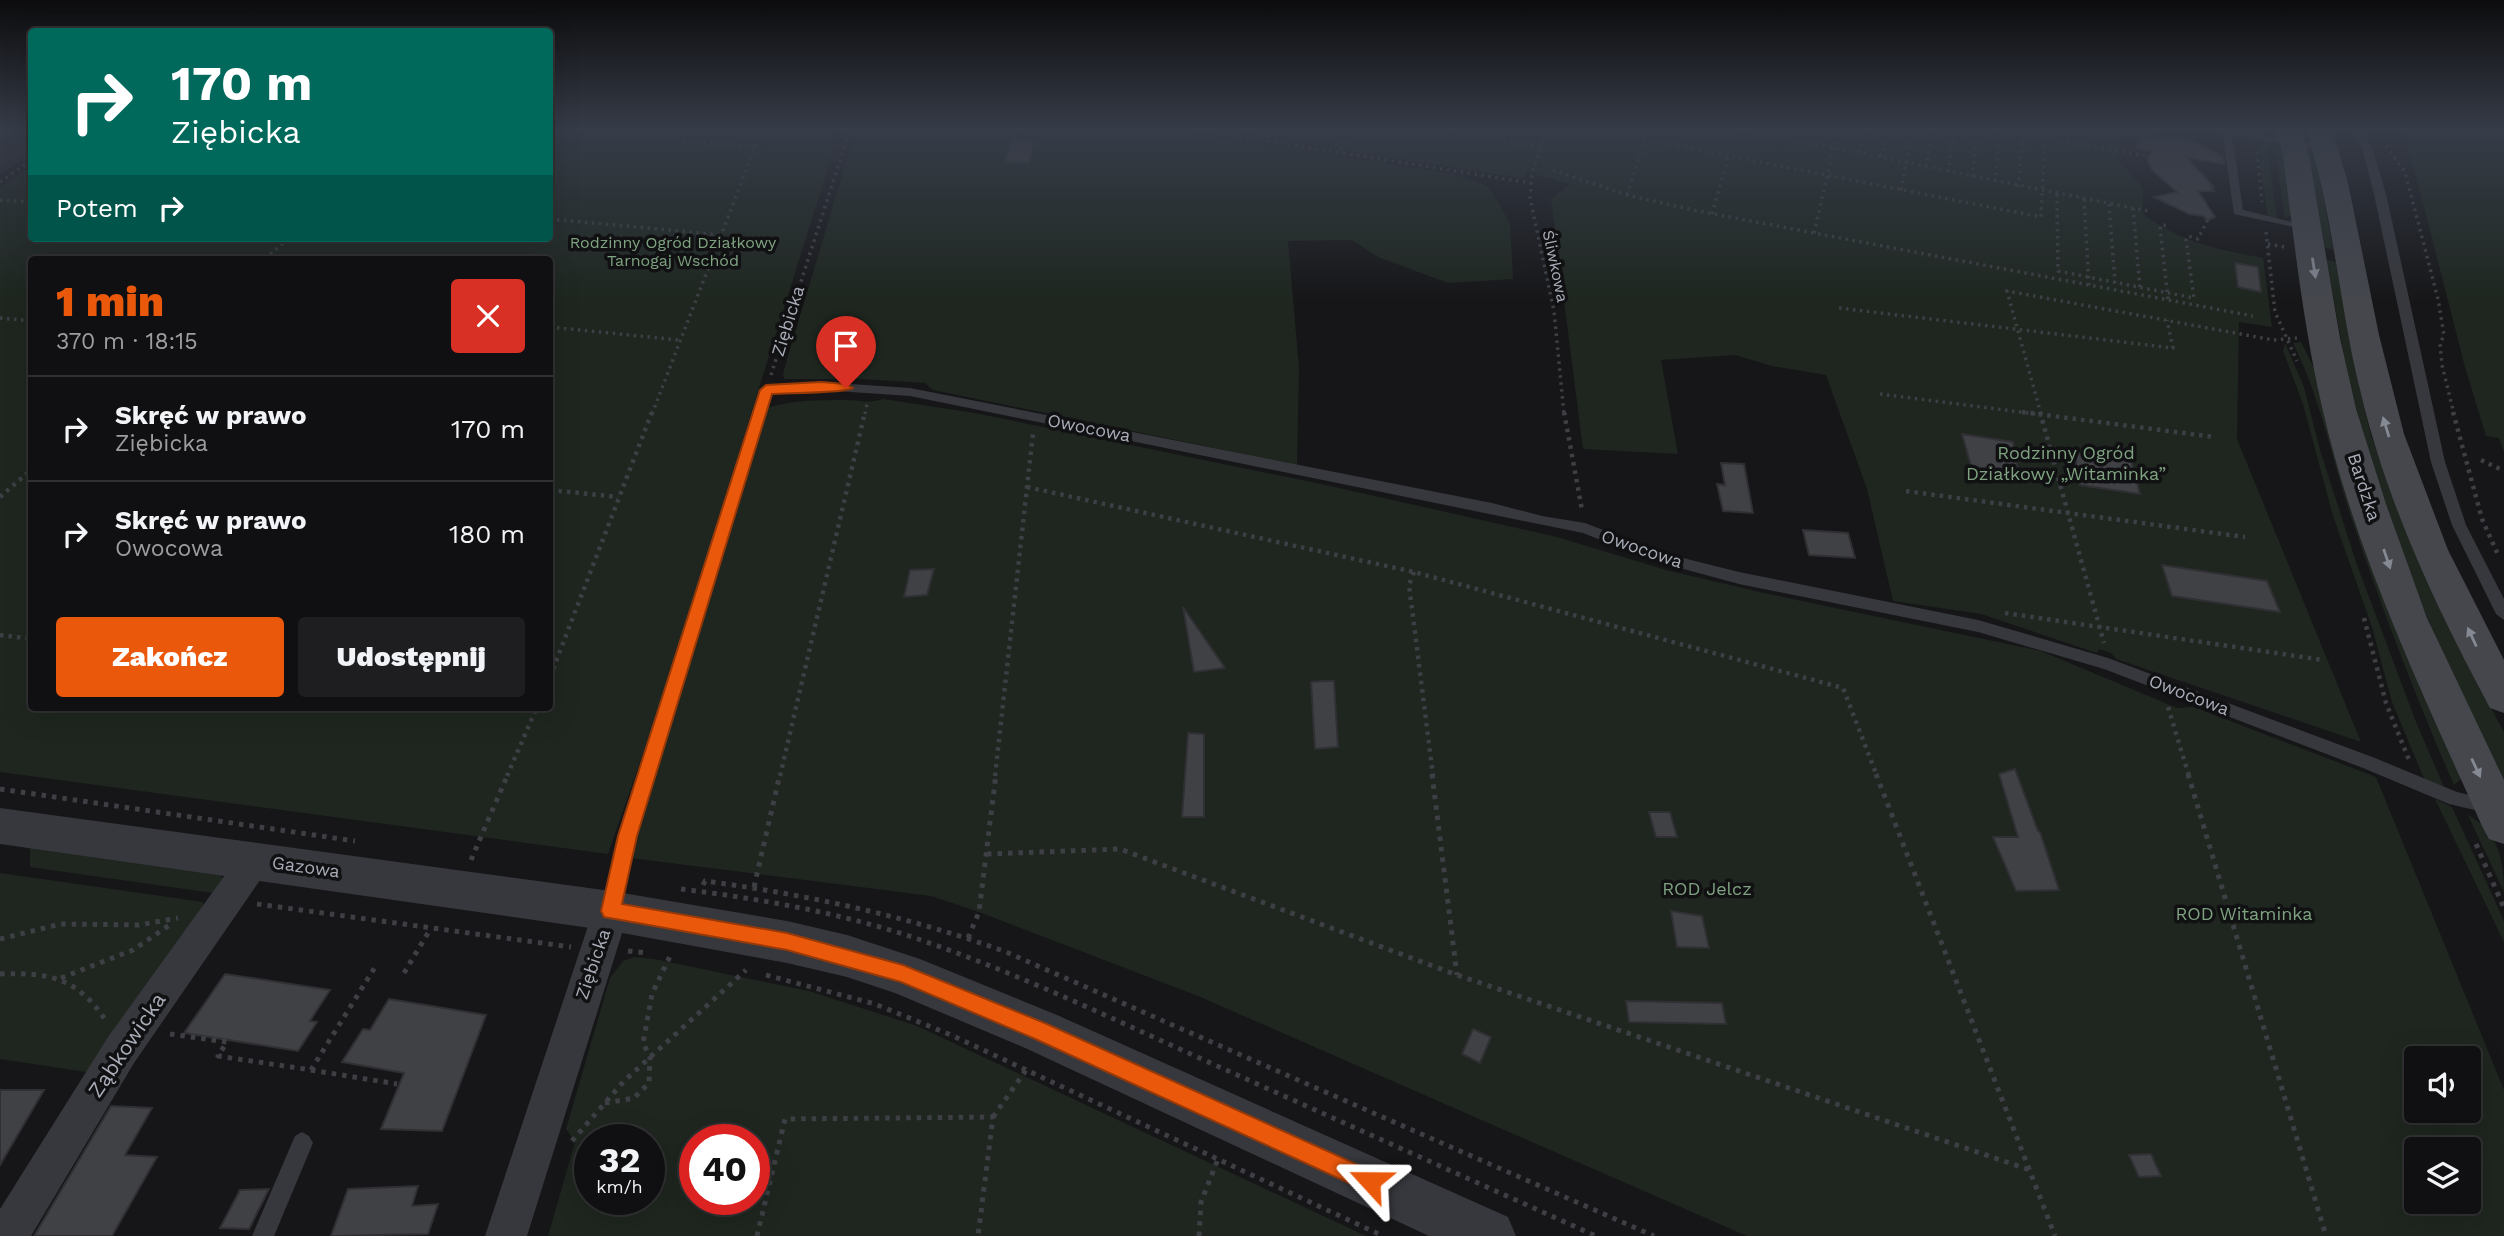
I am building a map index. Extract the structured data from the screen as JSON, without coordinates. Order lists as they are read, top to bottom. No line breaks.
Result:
{"streets":{"main road":["Bardzka"],"street":["Ziębicka","Gazowa","Ząbkowicka"],"lane":["Owocowa"],"path":["Śliwkowa"]},"crossings":[["Śliwkowa","Owocowa"],["Ziębicka","Owocowa"],["Ziębicka","Gazowa"],["Owocowa","Bardzka"],["Gazowa","Ząbkowicka"]],"parks":["Rodzinny Ogród Działkowy Tarnogaj Wschód","Rodzinny Ogród Działkowy „Witaminka”","ROD Jelcz","ROD Witaminka"],"page":{"turn":["170 m","Ziębicka"],"then":"Potem","heading":["1 min","370 m · 18:15"],"list":[{"name":"Skręć w prawo","note":"Ziębicka","value":"170 m"},{"name":"Skręć w prawo","note":"Owocowa","value":"180 m"}],"buttons":["Zakończ","Udostępnij"],"speed":"32 km/h","limit":"40"}}
